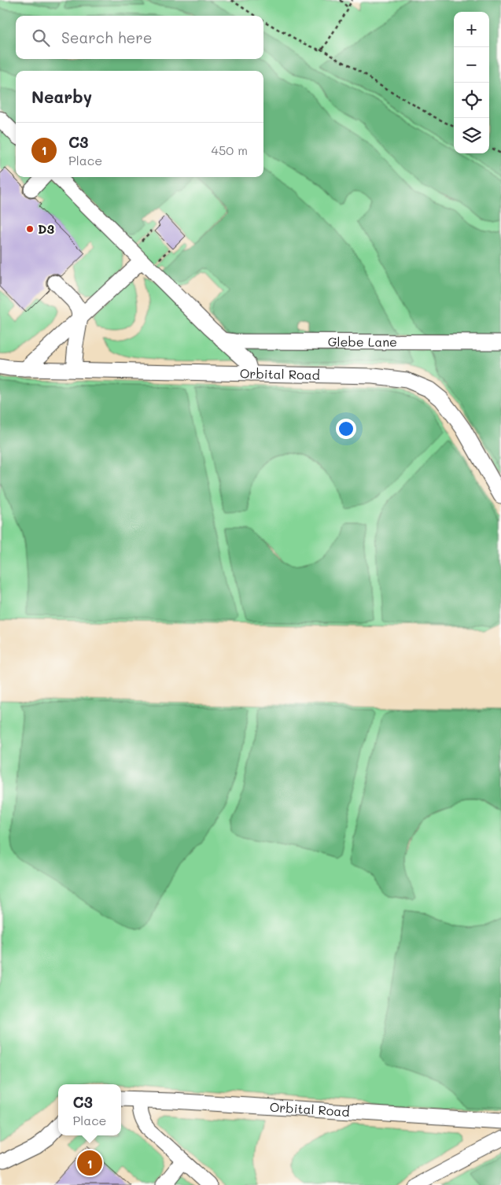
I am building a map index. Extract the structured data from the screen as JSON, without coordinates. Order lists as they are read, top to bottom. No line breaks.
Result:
{"streets":{"lane":["Glebe Lane","Orbital Road"]},"places":["D3"],"page":{"map_buttons":["+","−"],"search":"Search here","heading":"Nearby","list":[{"mark":"1","name":"C3","note":"Place","value":"450 m"}],"popup":["C3","Place"],"pins":"1"}}
